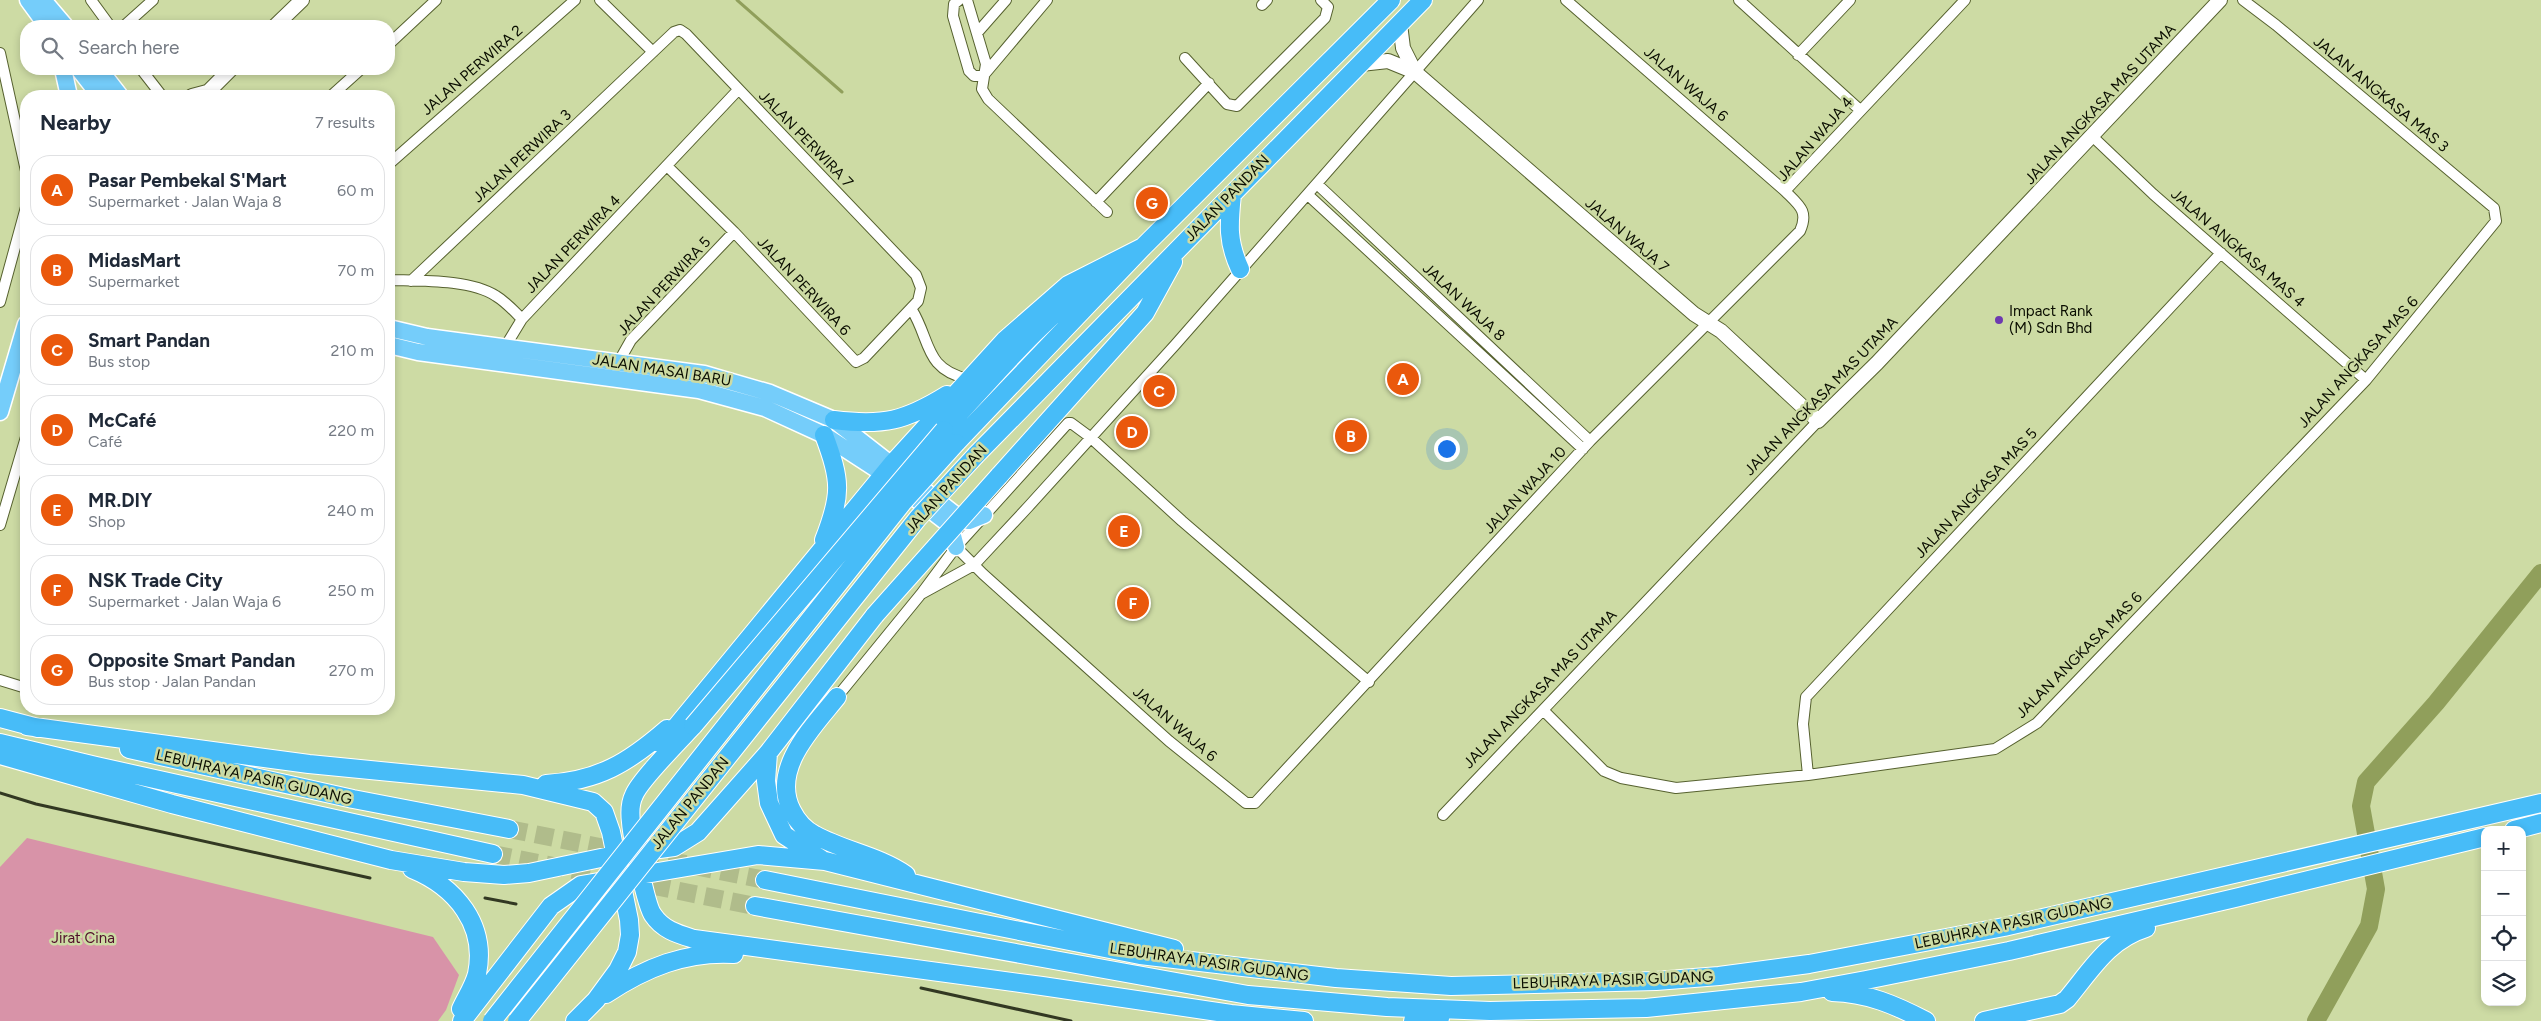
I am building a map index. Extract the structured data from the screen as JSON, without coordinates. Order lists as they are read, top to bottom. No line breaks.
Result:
{"streets":{"highway":["JALAN PANDAN","LEBUHRAYA PASIR GUDANG"],"main road":["JALAN MASAI BARU"],"street":["JALAN PERWIRA 2","JALAN WAJA 6","JALAN ANGKASA MAS 3","JALAN ANGKASA MAS UTAMA","JALAN PERWIRA 7","JALAN WAJA 4","JALAN PERWIRA 3","JALAN WAJA 7","JALAN PERWIRA 4","JALAN ANGKASA MAS 4","JALAN PERWIRA 5","JALAN PERWIRA 6","JALAN WAJA 8","JALAN ANGKASA MAS 6","JALAN WAJA 10","JALAN ANGKASA MAS 5"]},"crossings":[["JALAN WAJA 6","JALAN WAJA 4"],["JALAN WAJA 6","JALAN MASAI BARU"],["JALAN WAJA 6","JALAN WAJA 10"],["JALAN ANGKASA MAS 3","JALAN ANGKASA MAS 6"],["JALAN ANGKASA MAS UTAMA","JALAN WAJA 7"],["JALAN ANGKASA MAS UTAMA","JALAN ANGKASA MAS 4"],["JALAN ANGKASA MAS UTAMA","JALAN ANGKASA MAS 6"],["JALAN PERWIRA 7","JALAN PERWIRA 3"],["JALAN PERWIRA 7","JALAN PERWIRA 6"],["JALAN WAJA 4","JALAN WAJA 7"],["JALAN WAJA 4","JALAN WAJA 10"],["JALAN PANDAN","JALAN WAJA 7"],["JALAN WAJA 7","JALAN WAJA 10"],["JALAN PERWIRA 4","JALAN PERWIRA 6"],["JALAN PERWIRA 4","JALAN MASAI BARU"],["JALAN ANGKASA MAS 4","JALAN ANGKASA MAS 6"],["JALAN ANGKASA MAS 4","JALAN ANGKASA MAS 5"],["JALAN PERWIRA 5","JALAN PERWIRA 6"],["JALAN PERWIRA 5","JALAN MASAI BARU"],["JALAN WAJA 8","JALAN WAJA 10"],["JALAN ANGKASA MAS 6","JALAN ANGKASA MAS 5"]],"parks":["Jirat Cina"],"places":["Impact Rank (M) Sdn Bhd"],"page":{"search":"Search here","heading":["Nearby","7 results"],"list":[{"mark":"A","name":"Pasar Pembekal S'Mart","note":"Supermarket · Jalan Waja 8","value":"60 m"},{"mark":"B","name":"MidasMart","note":"Supermarket","value":"70 m"},{"mark":"C","name":"Smart Pandan","note":"Bus stop","value":"210 m"},{"mark":"D","name":"McCafé","note":"Café","value":"220 m"},{"mark":"E","name":"MR.DIY","note":"Shop","value":"240 m"},{"mark":"F","name":"NSK Trade City","note":"Supermarket · Jalan Waja 6","value":"250 m"},{"mark":"G","name":"Opposite Smart Pandan","note":"Bus stop · Jalan Pandan","value":"270 m"}],"pins":["G","A","C","D","B","E","F"],"map_buttons":["+","−"]}}
